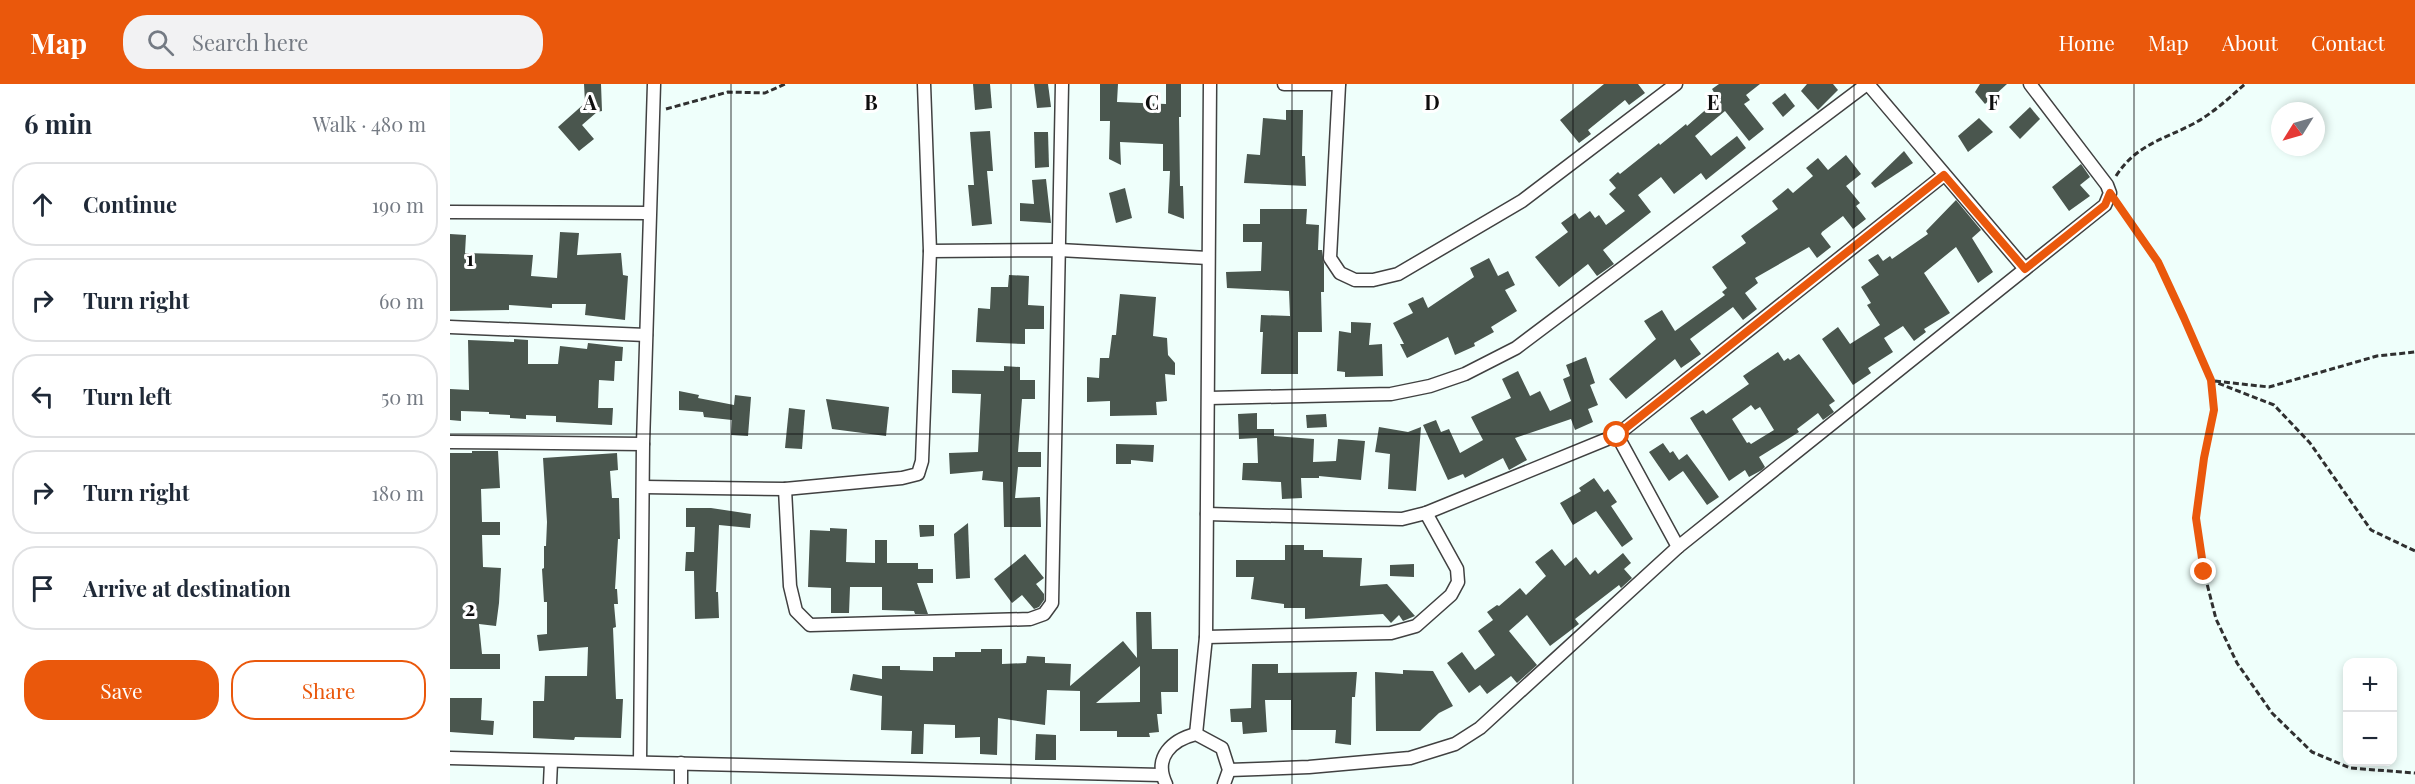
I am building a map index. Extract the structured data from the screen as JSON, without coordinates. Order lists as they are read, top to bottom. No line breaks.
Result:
{"north":"bottom left","page":{"header":"Map","search":"Search here","nav":["Home","Map","About","Contact"],"heading":["6 min","Walk · 480 m"],"list":[["Continue","190 m"],["Turn right","60 m"],["Turn left","50 m"],["Turn right","180 m"],"Arrive at destination"],"buttons":["Save","Share"],"map_buttons":["+","−"]},"grid":{"columns":["A","B","C","D","E","F"],"rows":["1","2"]}}
